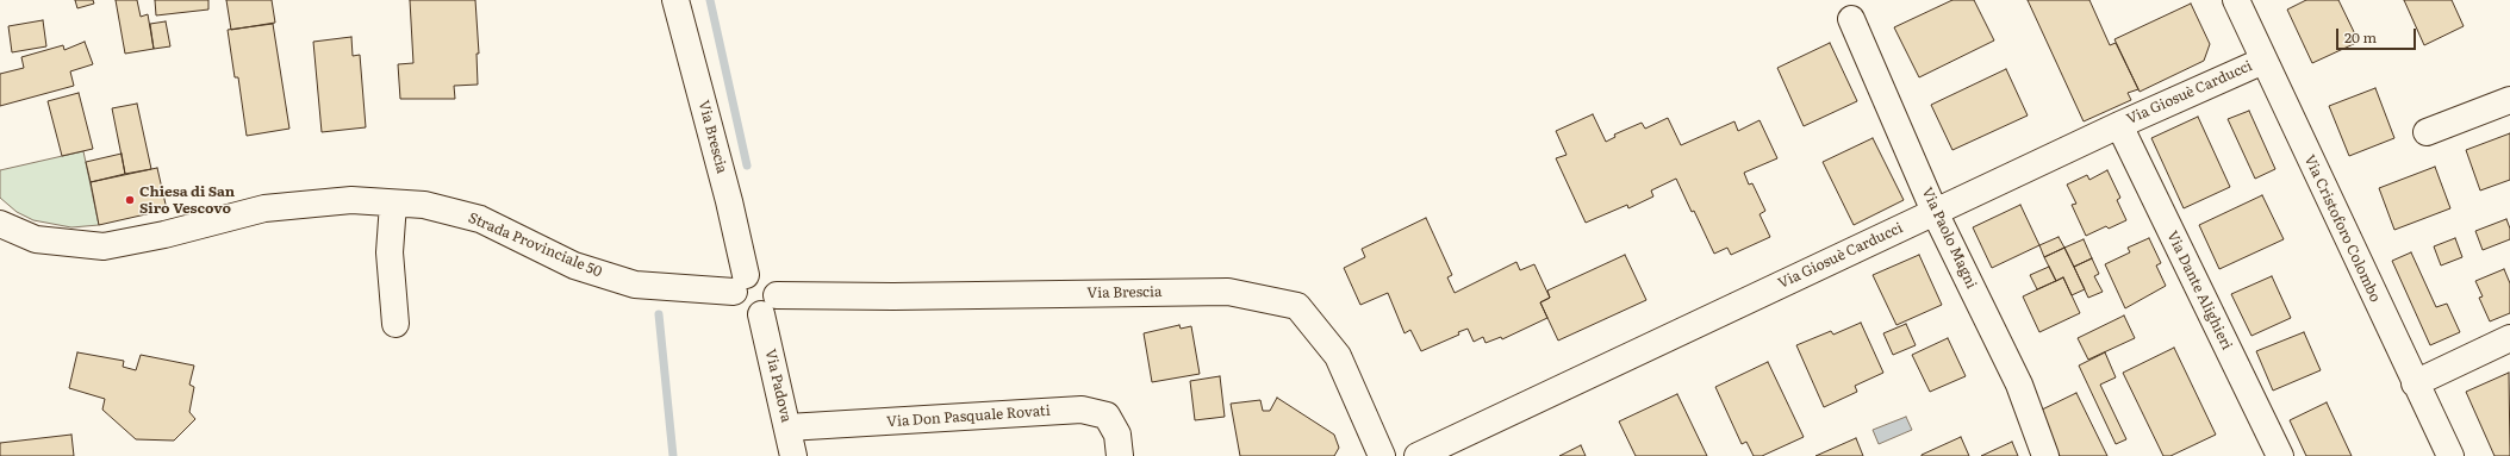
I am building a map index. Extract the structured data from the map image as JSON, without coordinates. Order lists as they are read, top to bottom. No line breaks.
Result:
{"streets":{"street":["Via Giosuè Carducci","Via Brescia","Via Cristoforo Colombo","Via Paolo Magni","Strada Provinciale 50","Via Dante Alighieri","Via Padova","Via Don Pasquale Rovati"]},"crossings":[["Via Giosuè Carducci","Via Cristoforo Colombo"],["Via Giosuè Carducci","Via Paolo Magni"],["Via Giosuè Carducci","Via Dante Alighieri"],["Via Brescia","Strada Provinciale 50"],["Via Brescia","Via Padova"],["Strada Provinciale 50","Via Padova"],["Via Padova","Via Don Pasquale Rovati"]],"places":["Chiesa di San Siro Vescovo"],"scale_bar":"20 m"}
